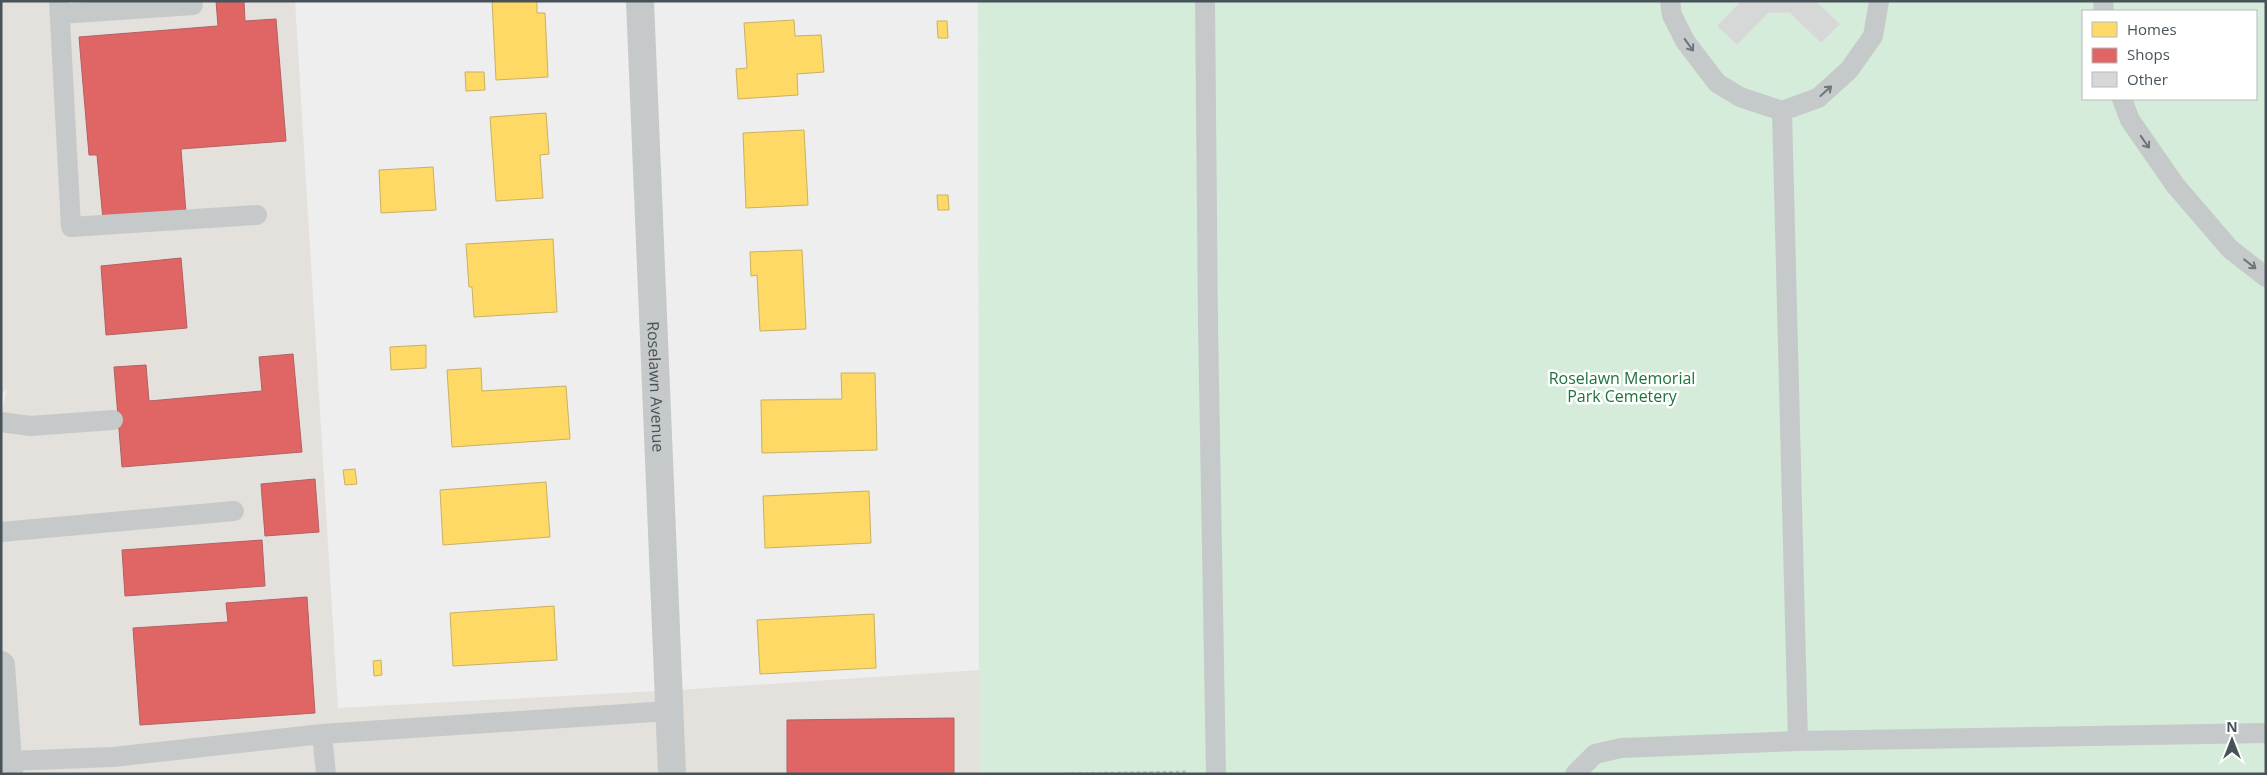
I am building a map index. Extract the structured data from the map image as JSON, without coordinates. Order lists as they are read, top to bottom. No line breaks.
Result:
{"streets":{"street":["Roselawn Avenue"]},"parks":["Roselawn Memorial Park Cemetery"],"legend":["Homes","Shops","Other"],"north":"top"}
